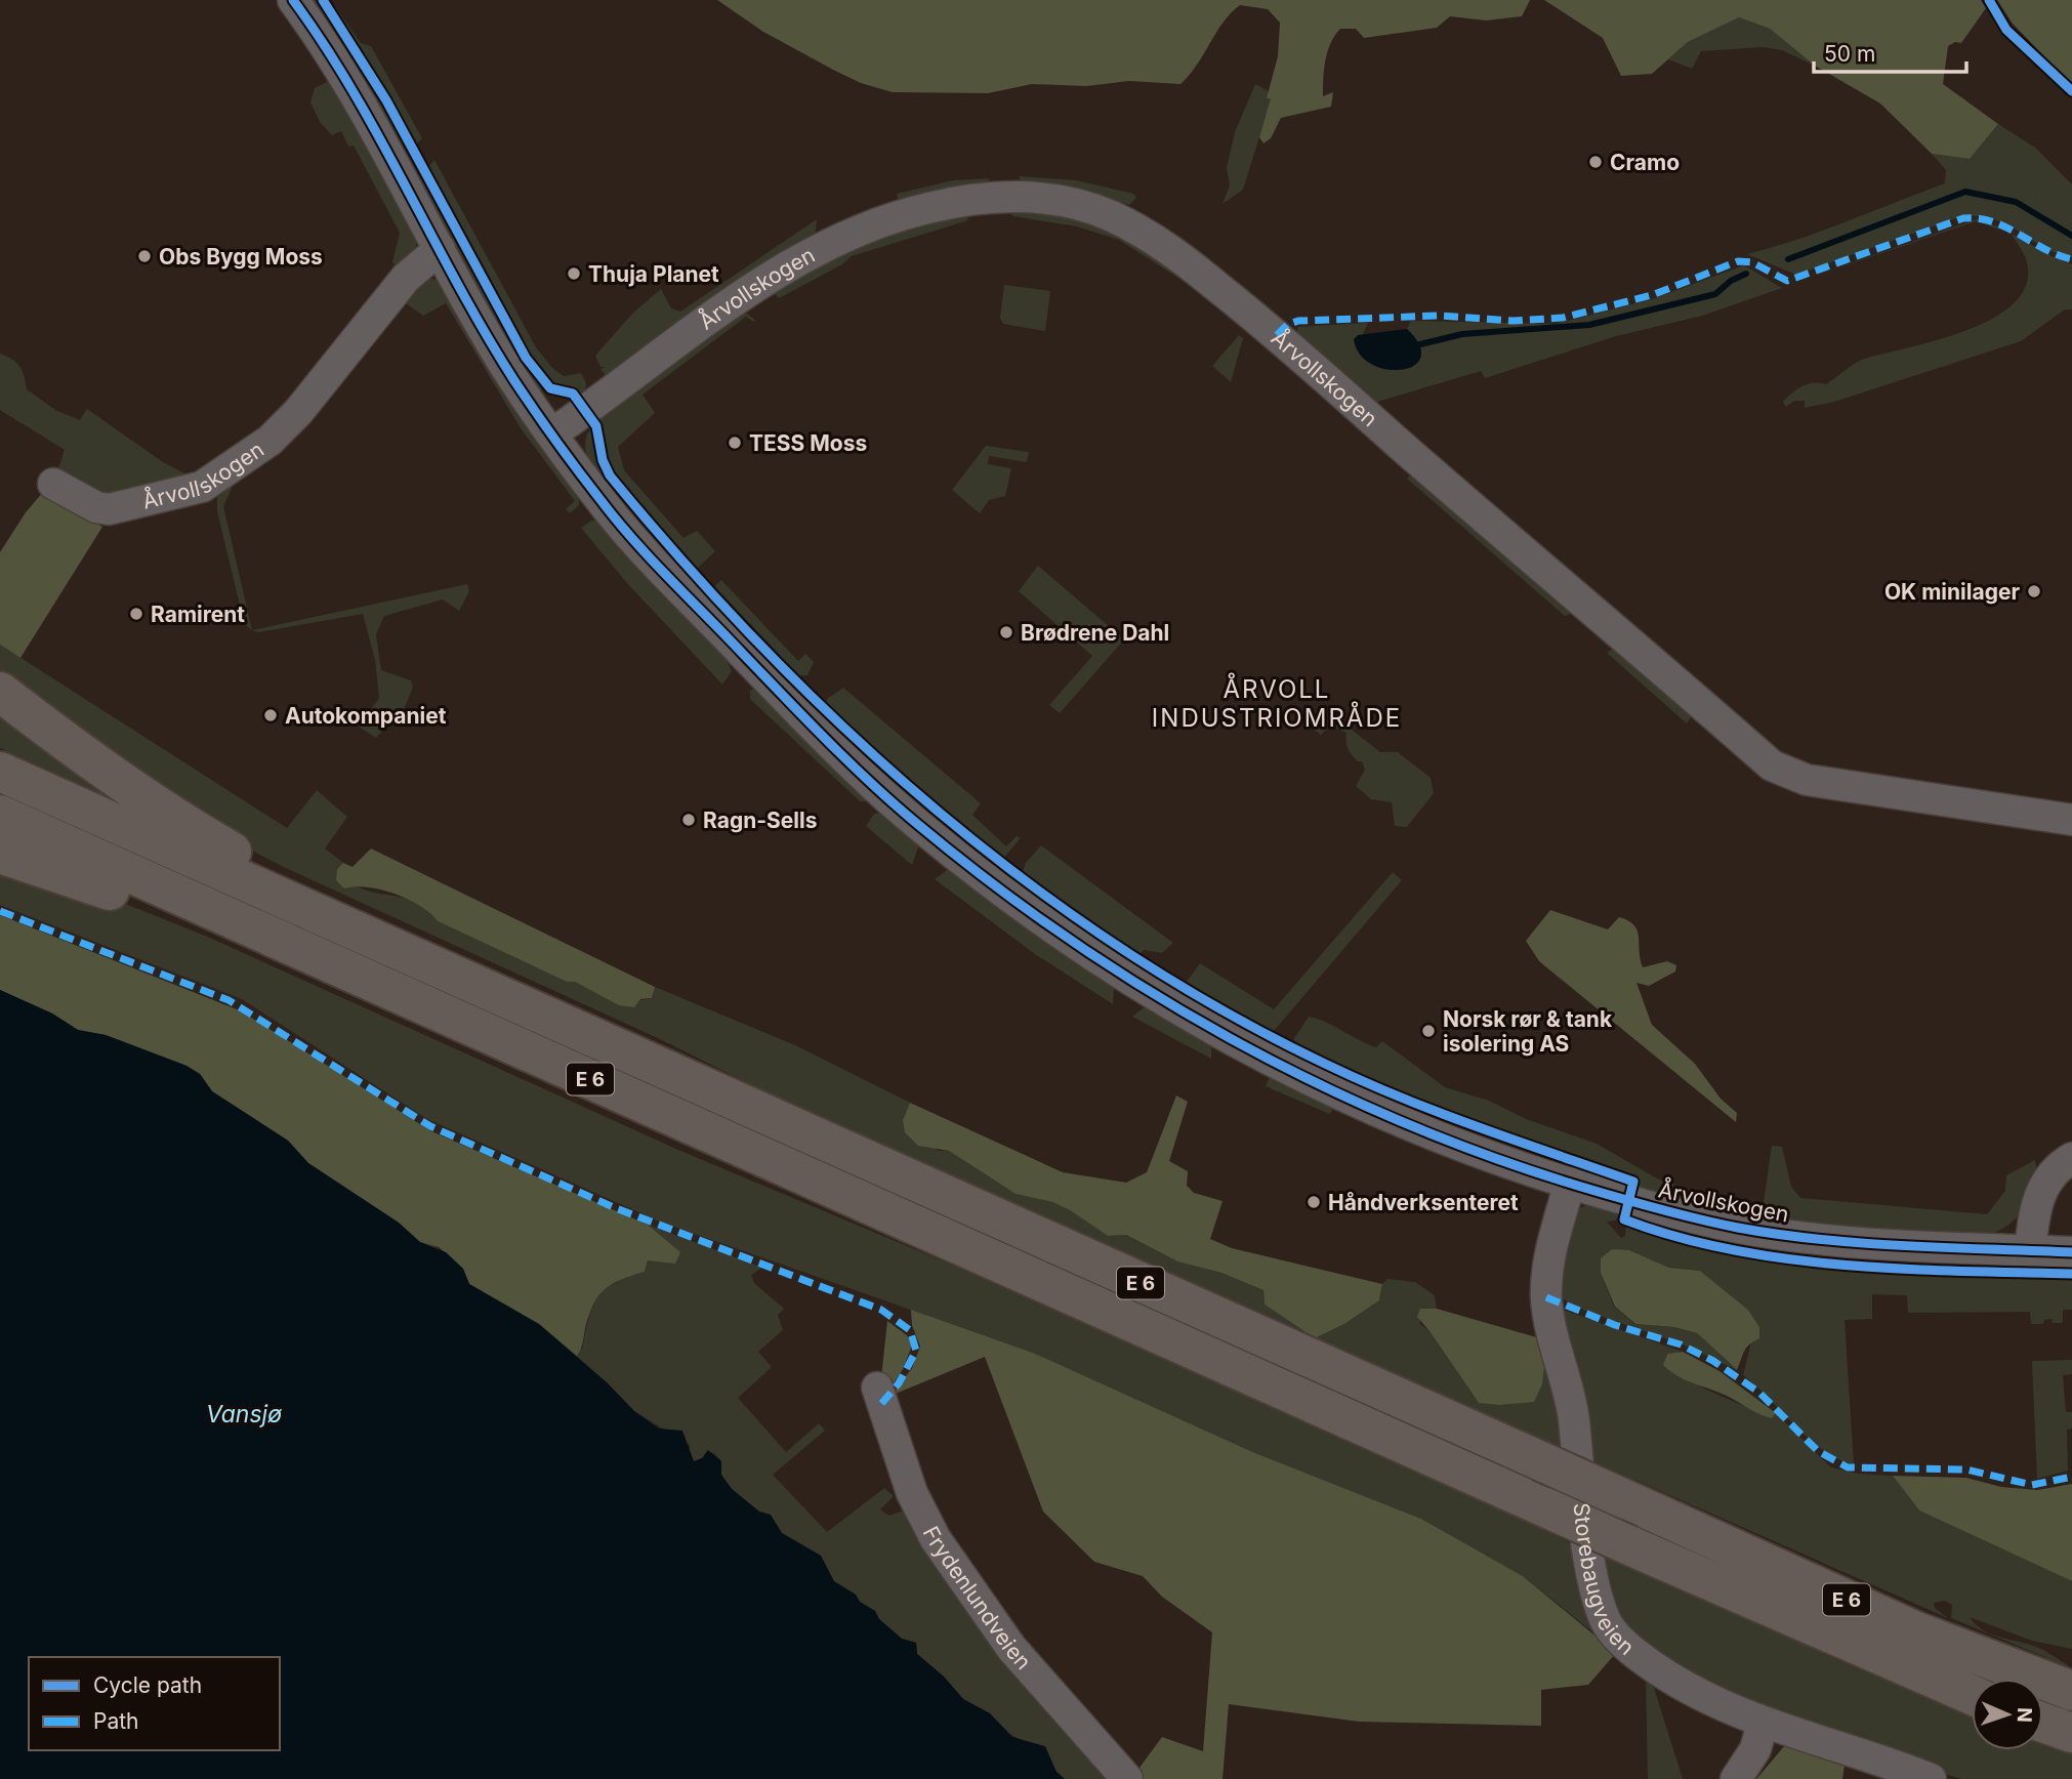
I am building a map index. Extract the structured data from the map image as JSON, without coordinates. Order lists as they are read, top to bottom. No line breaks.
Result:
{"streets":{"highway":["E 6"],"street":["Årvollskogen","Storebaugveien","Frydenlundveien"]},"crossings":[["Årvollskogen","Storebaugveien"]],"districts":["ÅRVOLL INDUSTRIOMRÅDE"],"water":["Vansjø"],"places":["Cramo","Obs Bygg Moss","Thuja Planet","TESS Moss","OK minilager","Ramirent","Brødrene Dahl","Autokompaniet","Ragn-Sells","Norsk rør & tank isolering AS","Håndverksenteret"],"legend":["Cycle path","Path"],"scale_bar":"50 m","north":"right"}
